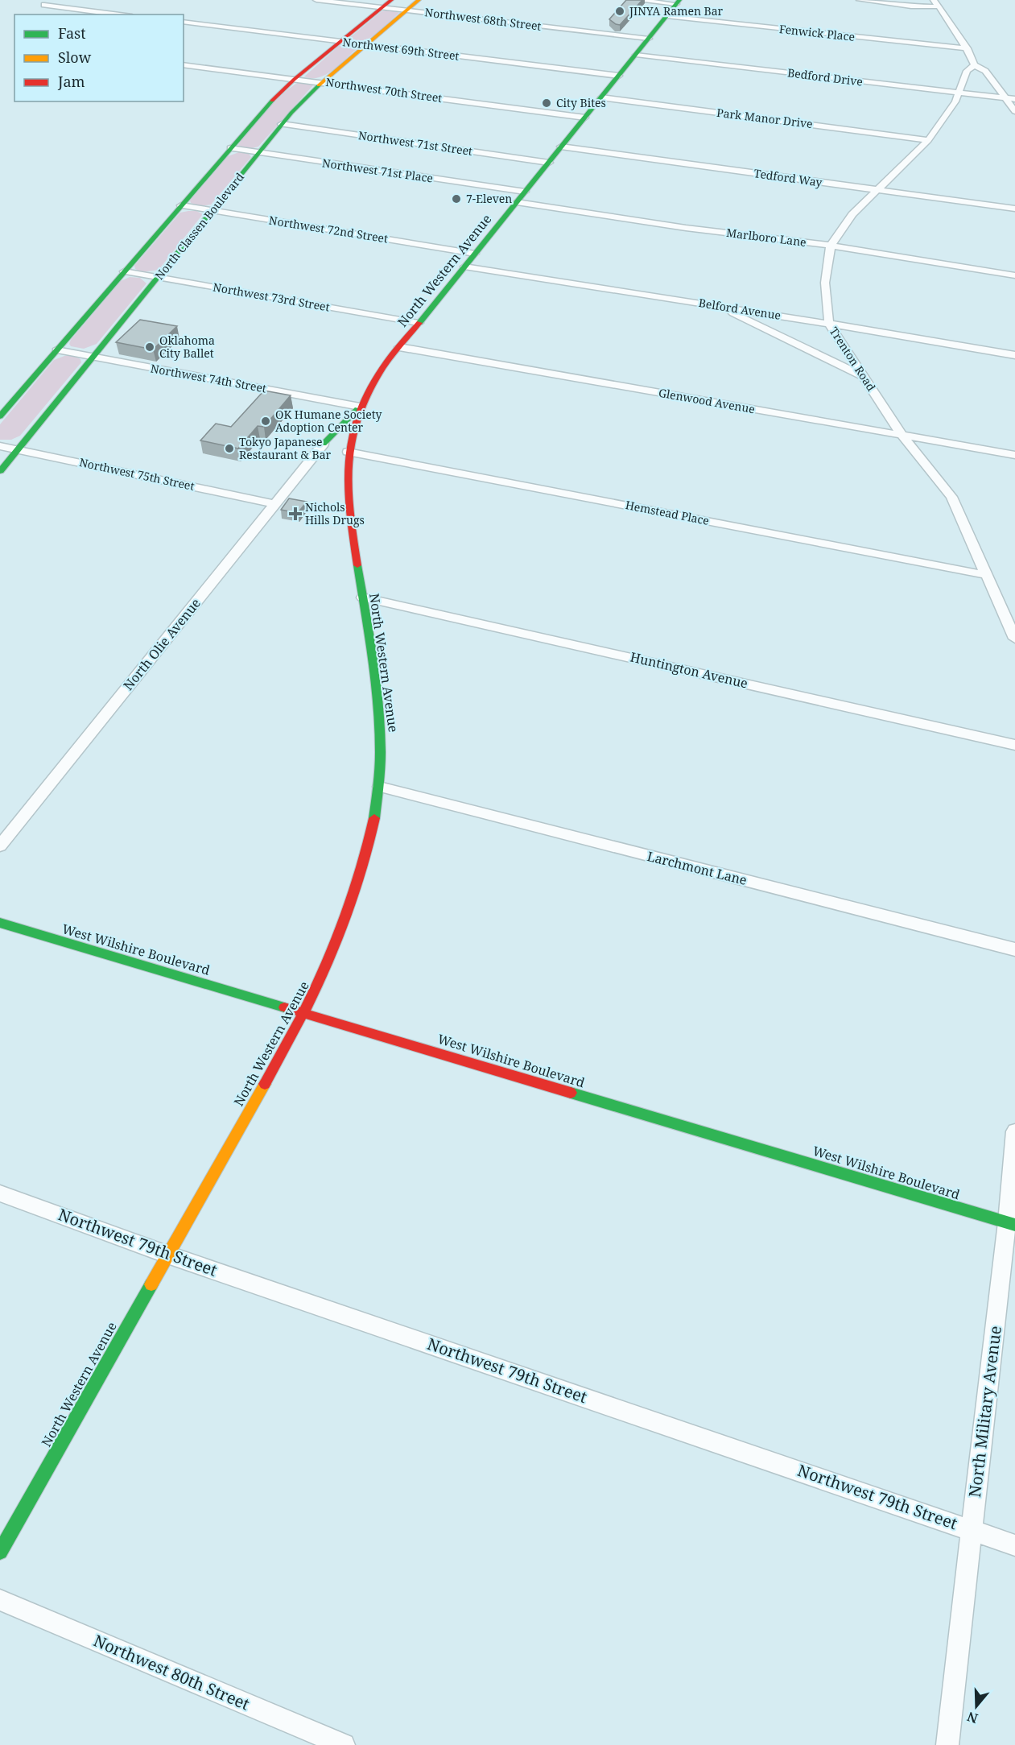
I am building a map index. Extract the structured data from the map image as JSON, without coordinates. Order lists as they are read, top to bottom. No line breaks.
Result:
{"streets":{"street":["Northwest 68th Street","Fenwick Place","Northwest 69th Street","Bedford Drive","Northwest 70th Street","Park Manor Drive","Northwest 71st Street","Northwest 71st Place","Tedford Way","North Classen Boulevard","Northwest 72nd Street","Marlboro Lane","North Western Avenue","Northwest 73rd Street","Belford Avenue","Trenton Road","Northwest 74th Street","Glenwood Avenue","Northwest 75th Street","Hemstead Place","North Olie Avenue","Huntington Avenue","Larchmont Lane","West Wilshire Boulevard","Northwest 79th Street","North Military Avenue","Northwest 80th Street"]},"crossings":[["Northwest 68th Street","North Classen Boulevard"],["Northwest 68th Street","North Western Avenue"],["Fenwick Place","North Western Avenue"],["Northwest 69th Street","North Classen Boulevard"],["Northwest 69th Street","North Western Avenue"],["Bedford Drive","North Western Avenue"],["Bedford Drive","Trenton Road"],["Northwest 70th Street","North Classen Boulevard"],["Northwest 70th Street","North Western Avenue"],["Park Manor Drive","North Western Avenue"],["Park Manor Drive","Trenton Road"],["Northwest 71st Street","North Classen Boulevard"],["Northwest 71st Street","North Western Avenue"],["Northwest 71st Place","North Classen Boulevard"],["Northwest 71st Place","North Western Avenue"],["Tedford Way","North Western Avenue"],["Tedford Way","Trenton Road"],["North Classen Boulevard","Northwest 72nd Street"],["North Classen Boulevard","Northwest 73rd Street"],["North Classen Boulevard","Northwest 74th Street"],["North Classen Boulevard","Northwest 75th Street"],["Northwest 72nd Street","North Western Avenue"],["Marlboro Lane","North Western Avenue"],["Marlboro Lane","Trenton Road"],["North Western Avenue","Northwest 73rd Street"],["North Western Avenue","Belford Avenue"],["North Western Avenue","Northwest 74th Street"],["North Western Avenue","Glenwood Avenue"],["North Western Avenue","Hemstead Place"],["North Western Avenue","Huntington Avenue"],["North Western Avenue","Larchmont Lane"],["North Western Avenue","West Wilshire Boulevard"],["North Western Avenue","Northwest 79th Street"],["Belford Avenue","Trenton Road"],["Trenton Road","Glenwood Avenue"],["Trenton Road","Hemstead Place"],["Northwest 75th Street","North Olie Avenue"],["West Wilshire Boulevard","North Military Avenue"],["Northwest 79th Street","North Military Avenue"]],"places":{"other":["JINYA Ramen Bar","City Bites","7-Eleven","Oklahoma City Ballet","OK Humane Society Adoption Center","Tokyo Japanese Restaurant & Bar"],"health":["Nichols Hills Drugs"]},"legend":["Fast","Slow","Jam"],"north":"bottom"}
